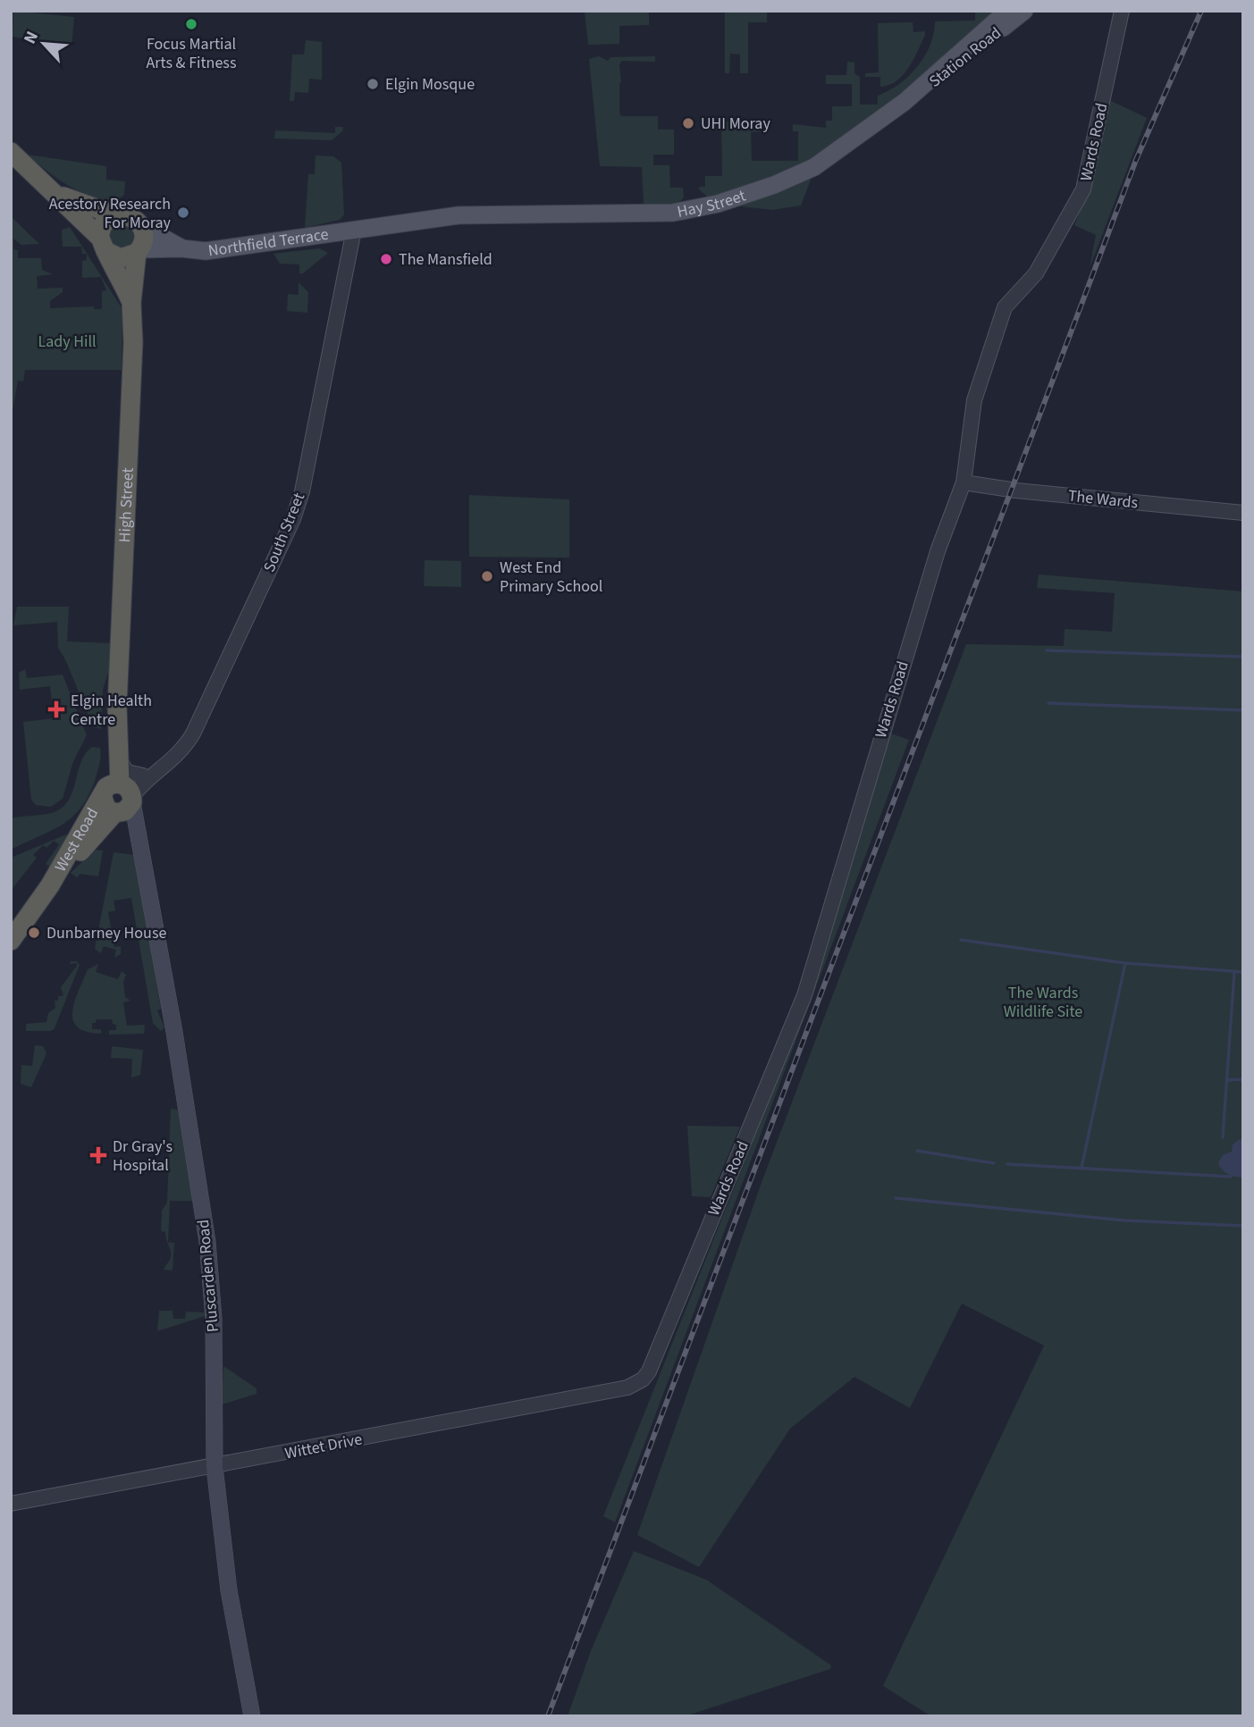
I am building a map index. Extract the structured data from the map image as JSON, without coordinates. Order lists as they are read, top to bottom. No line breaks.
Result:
{"streets":{"highway":["High Street","West Road"],"main road":["Station Road","Hay Street","Northfield Terrace","Pluscarden Road"],"street":["Wards Road","The Wards","South Street","Wittet Drive"]},"crossings":[["Station Road","Hay Street"],["Wards Road","The Wards"],["Wards Road","Wittet Drive"],["Hay Street","Northfield Terrace"],["Hay Street","South Street"],["Northfield Terrace","High Street"],["Northfield Terrace","South Street"],["High Street","South Street"],["High Street","West Road"],["High Street","Pluscarden Road"],["South Street","West Road"],["South Street","Pluscarden Road"],["West Road","Pluscarden Road"],["Pluscarden Road","Wittet Drive"]],"parks":["Lady Hill","The Wards Wildlife Site"],"places":{"other":["Focus Martial Arts & Fitness","Elgin Mosque","UHI Moray","Acestory Research For Moray","The Mansfield","West End Primary School","Dunbarney House"],"health":["Elgin Health Centre","Dr Gray's Hospital"]},"north":"top left"}
